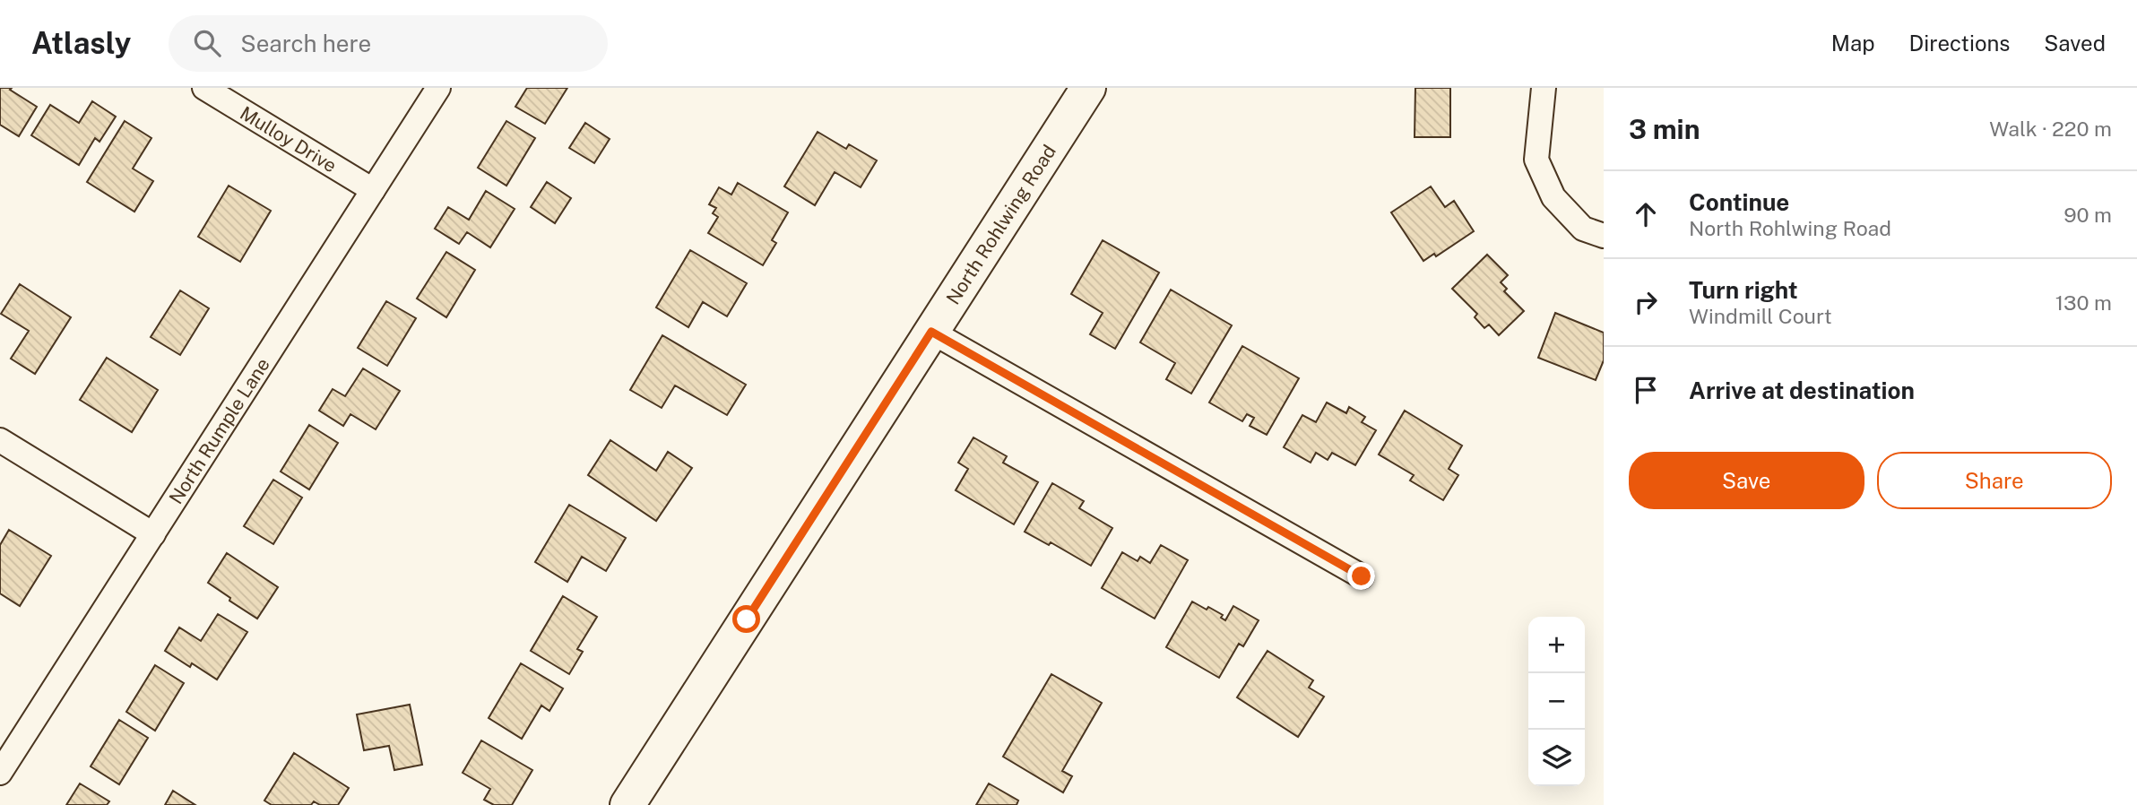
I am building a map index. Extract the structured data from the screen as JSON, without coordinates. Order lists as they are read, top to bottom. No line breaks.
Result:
{"streets":{"main road":["North Rohlwing Road"],"street":["Mulloy Drive","North Rumple Lane"]},"crossings":[["Mulloy Drive","North Rumple Lane"]],"page":{"header":"Atlasly","search":"Search here","nav":["Map","Directions","Saved"],"heading":["3 min","Walk · 220 m"],"list":[["Continue","North Rohlwing Road","90 m"],["Turn right","Windmill Court","130 m"],"Arrive at destination"],"buttons":["Save","Share"],"map_buttons":["+","−"]}}
